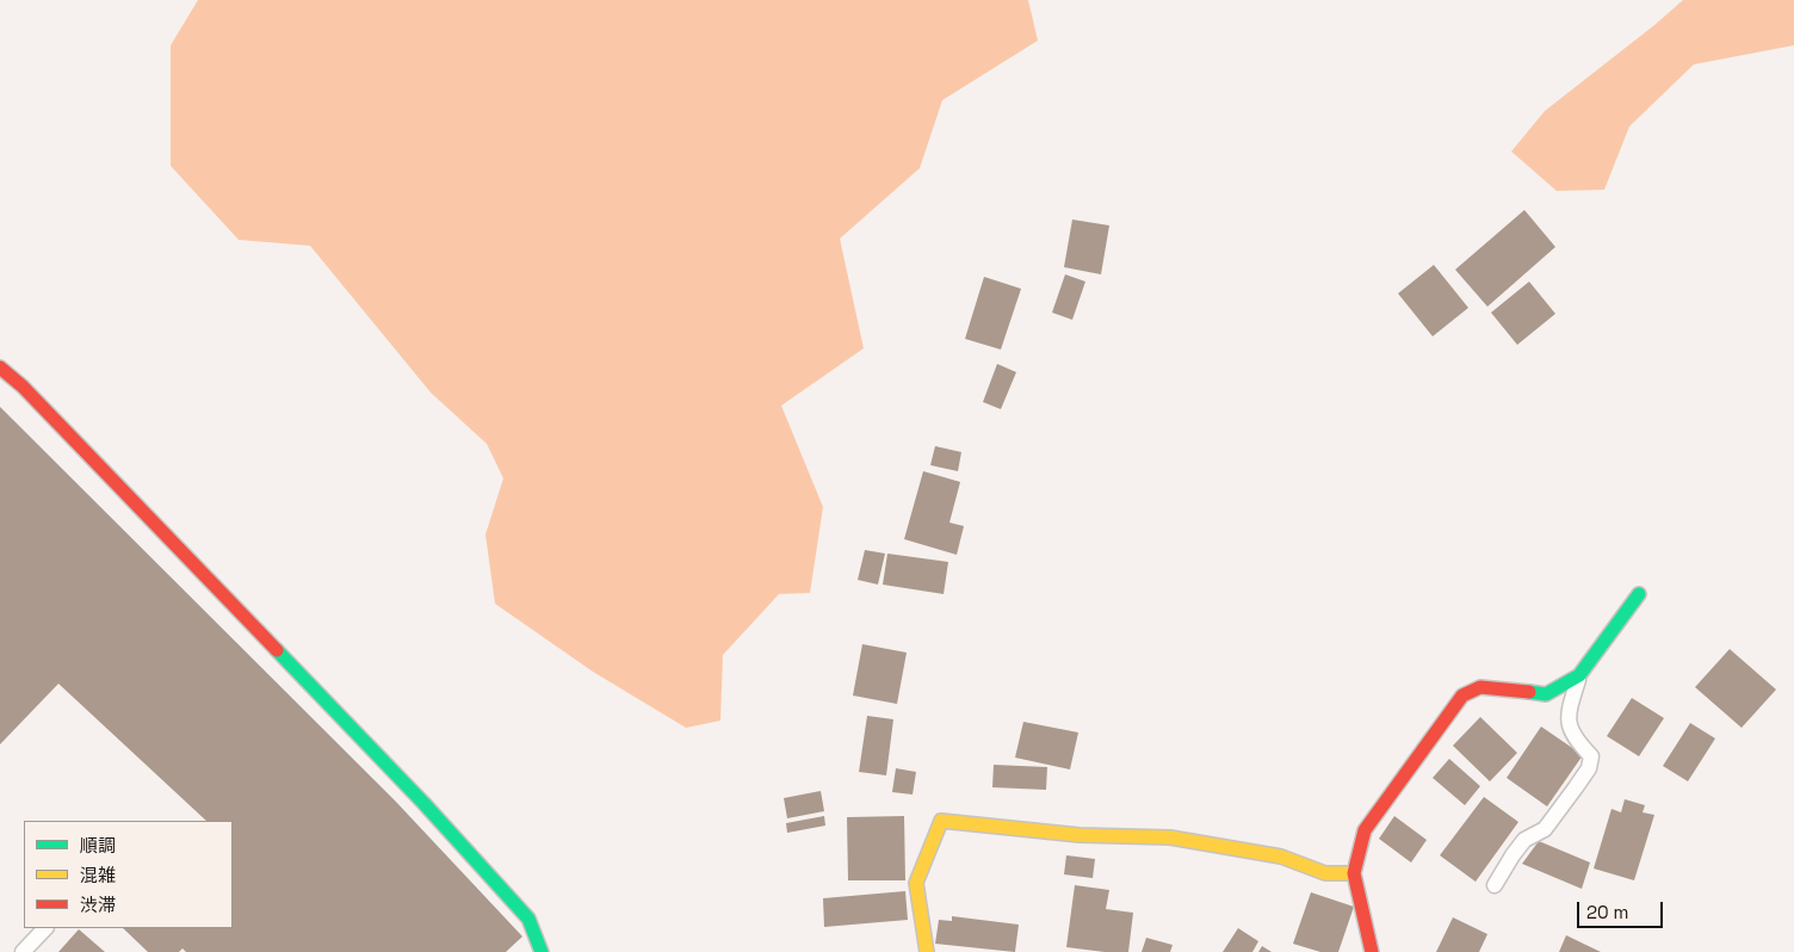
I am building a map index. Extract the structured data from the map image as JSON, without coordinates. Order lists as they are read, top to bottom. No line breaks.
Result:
{"legend":["順調","混雑","渋滞"],"scale_bar":"20 m"}
